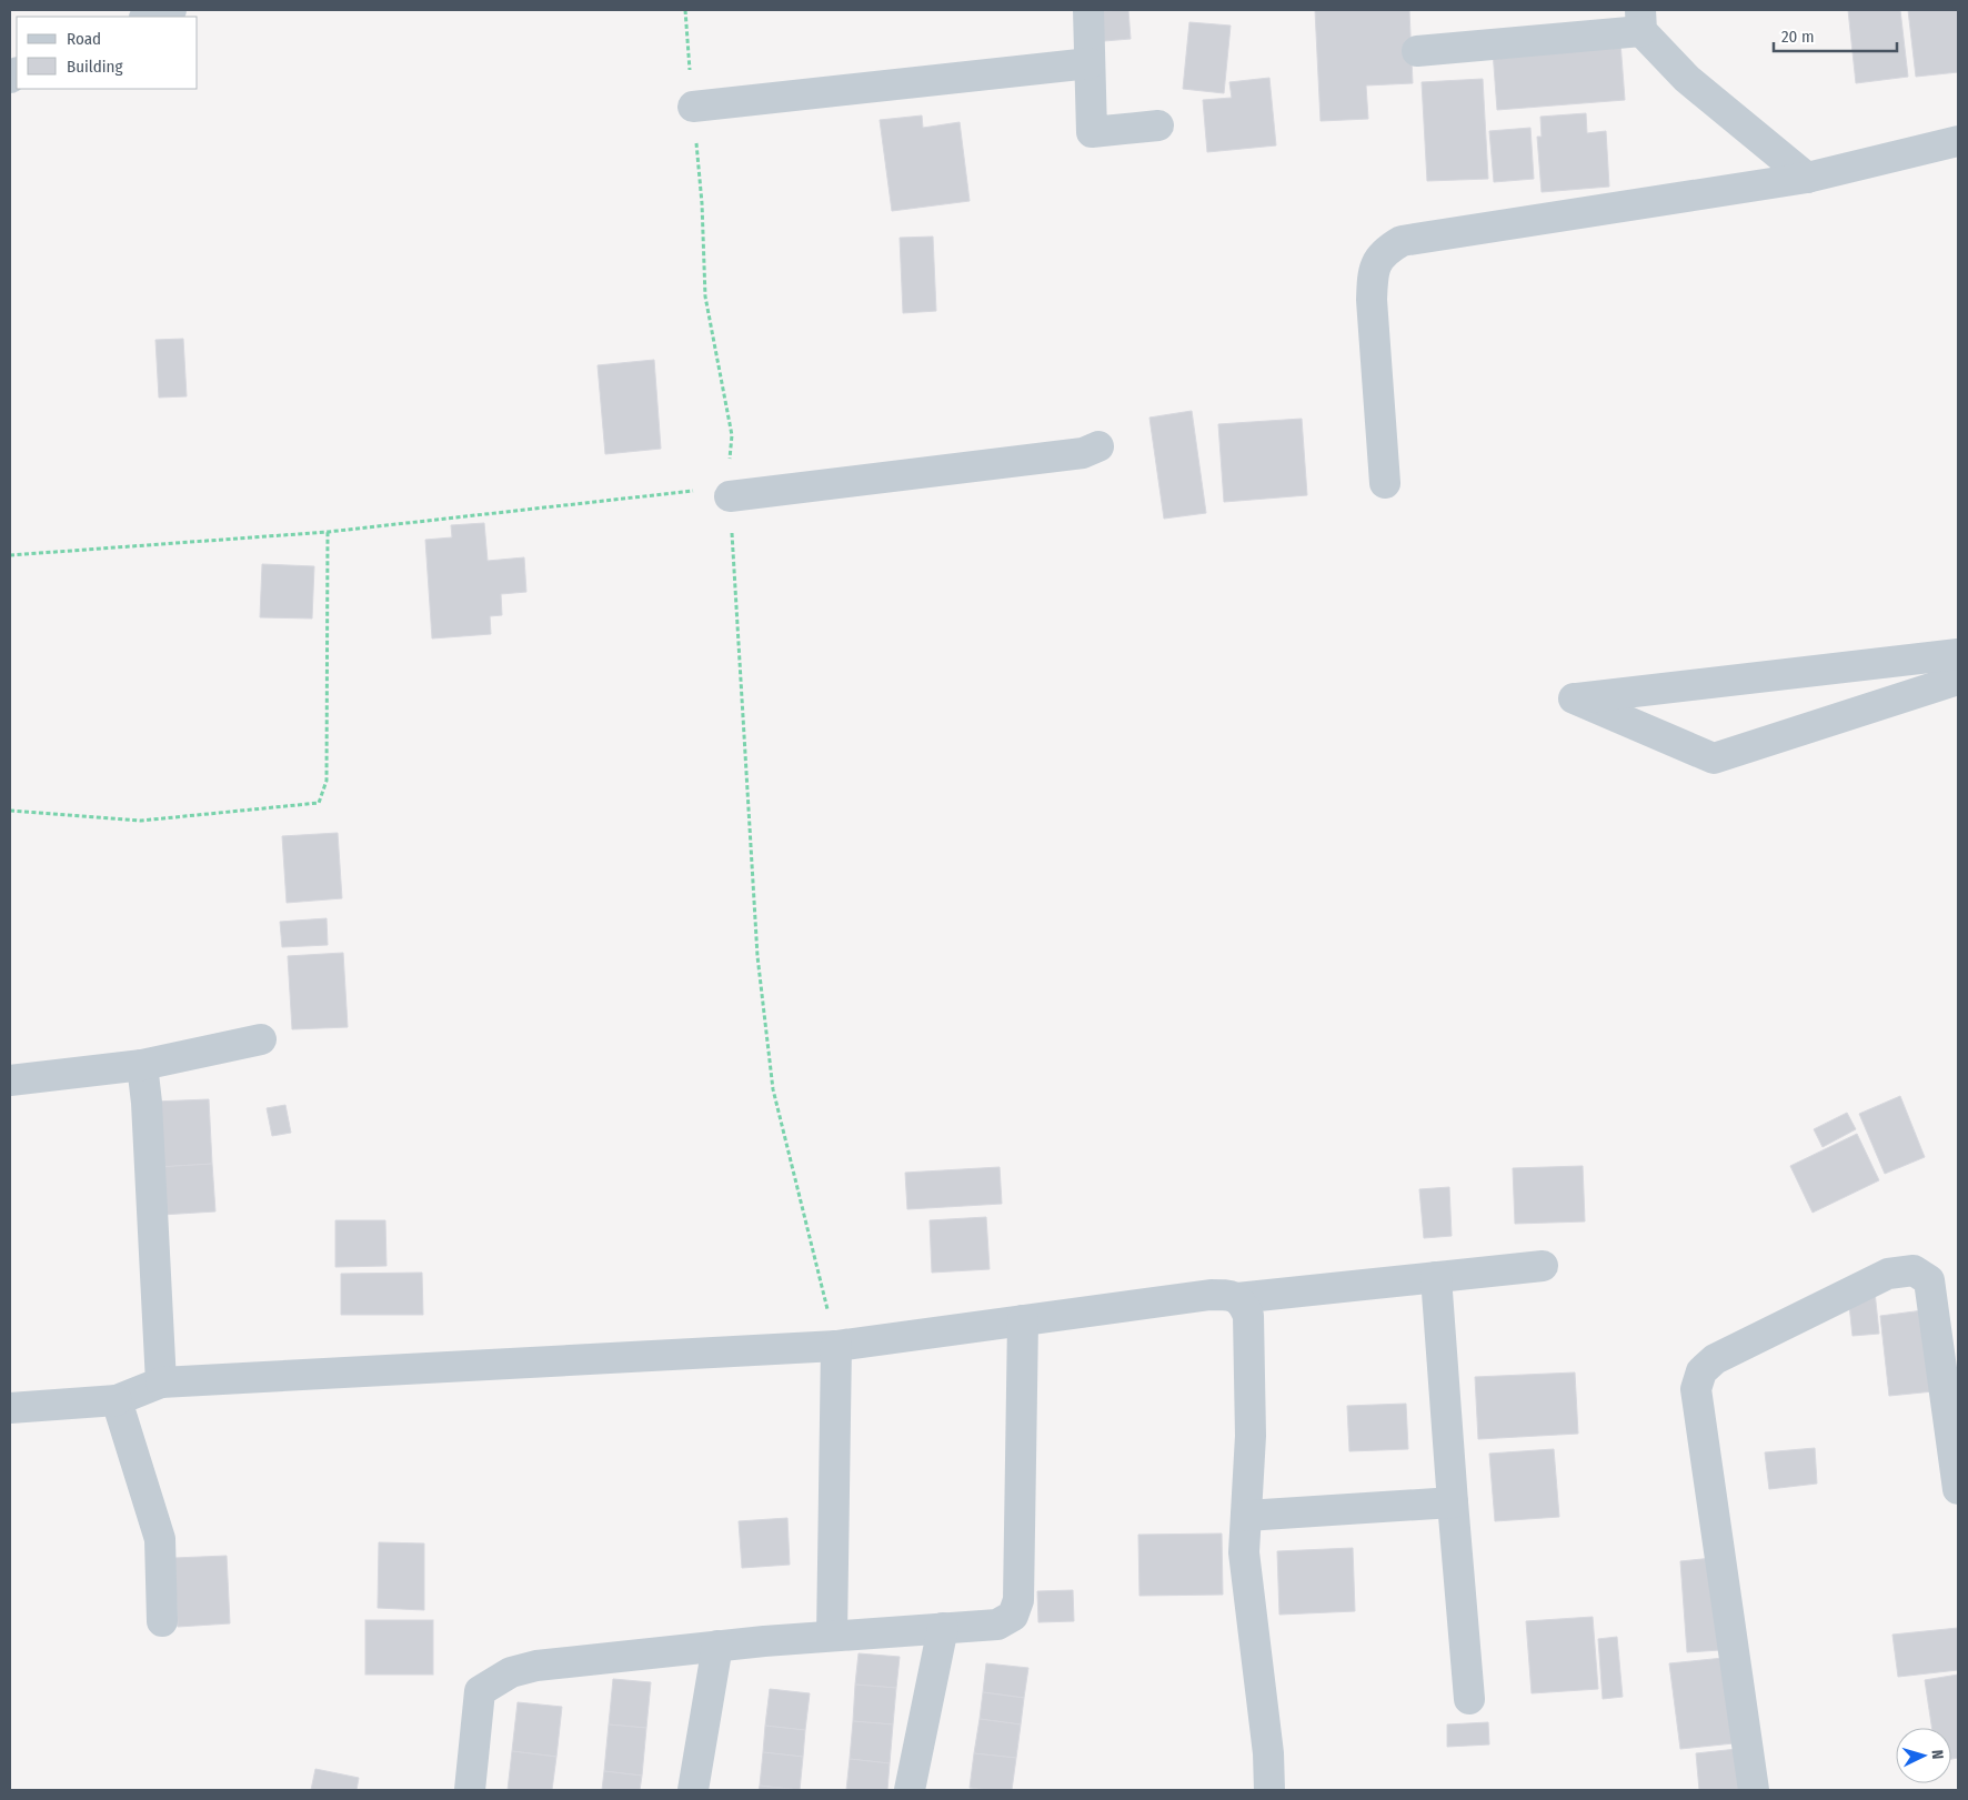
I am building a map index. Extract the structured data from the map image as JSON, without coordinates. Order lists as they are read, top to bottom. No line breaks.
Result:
{"legend":["Road","Building"],"scale_bar":"20 m","north":"right"}
